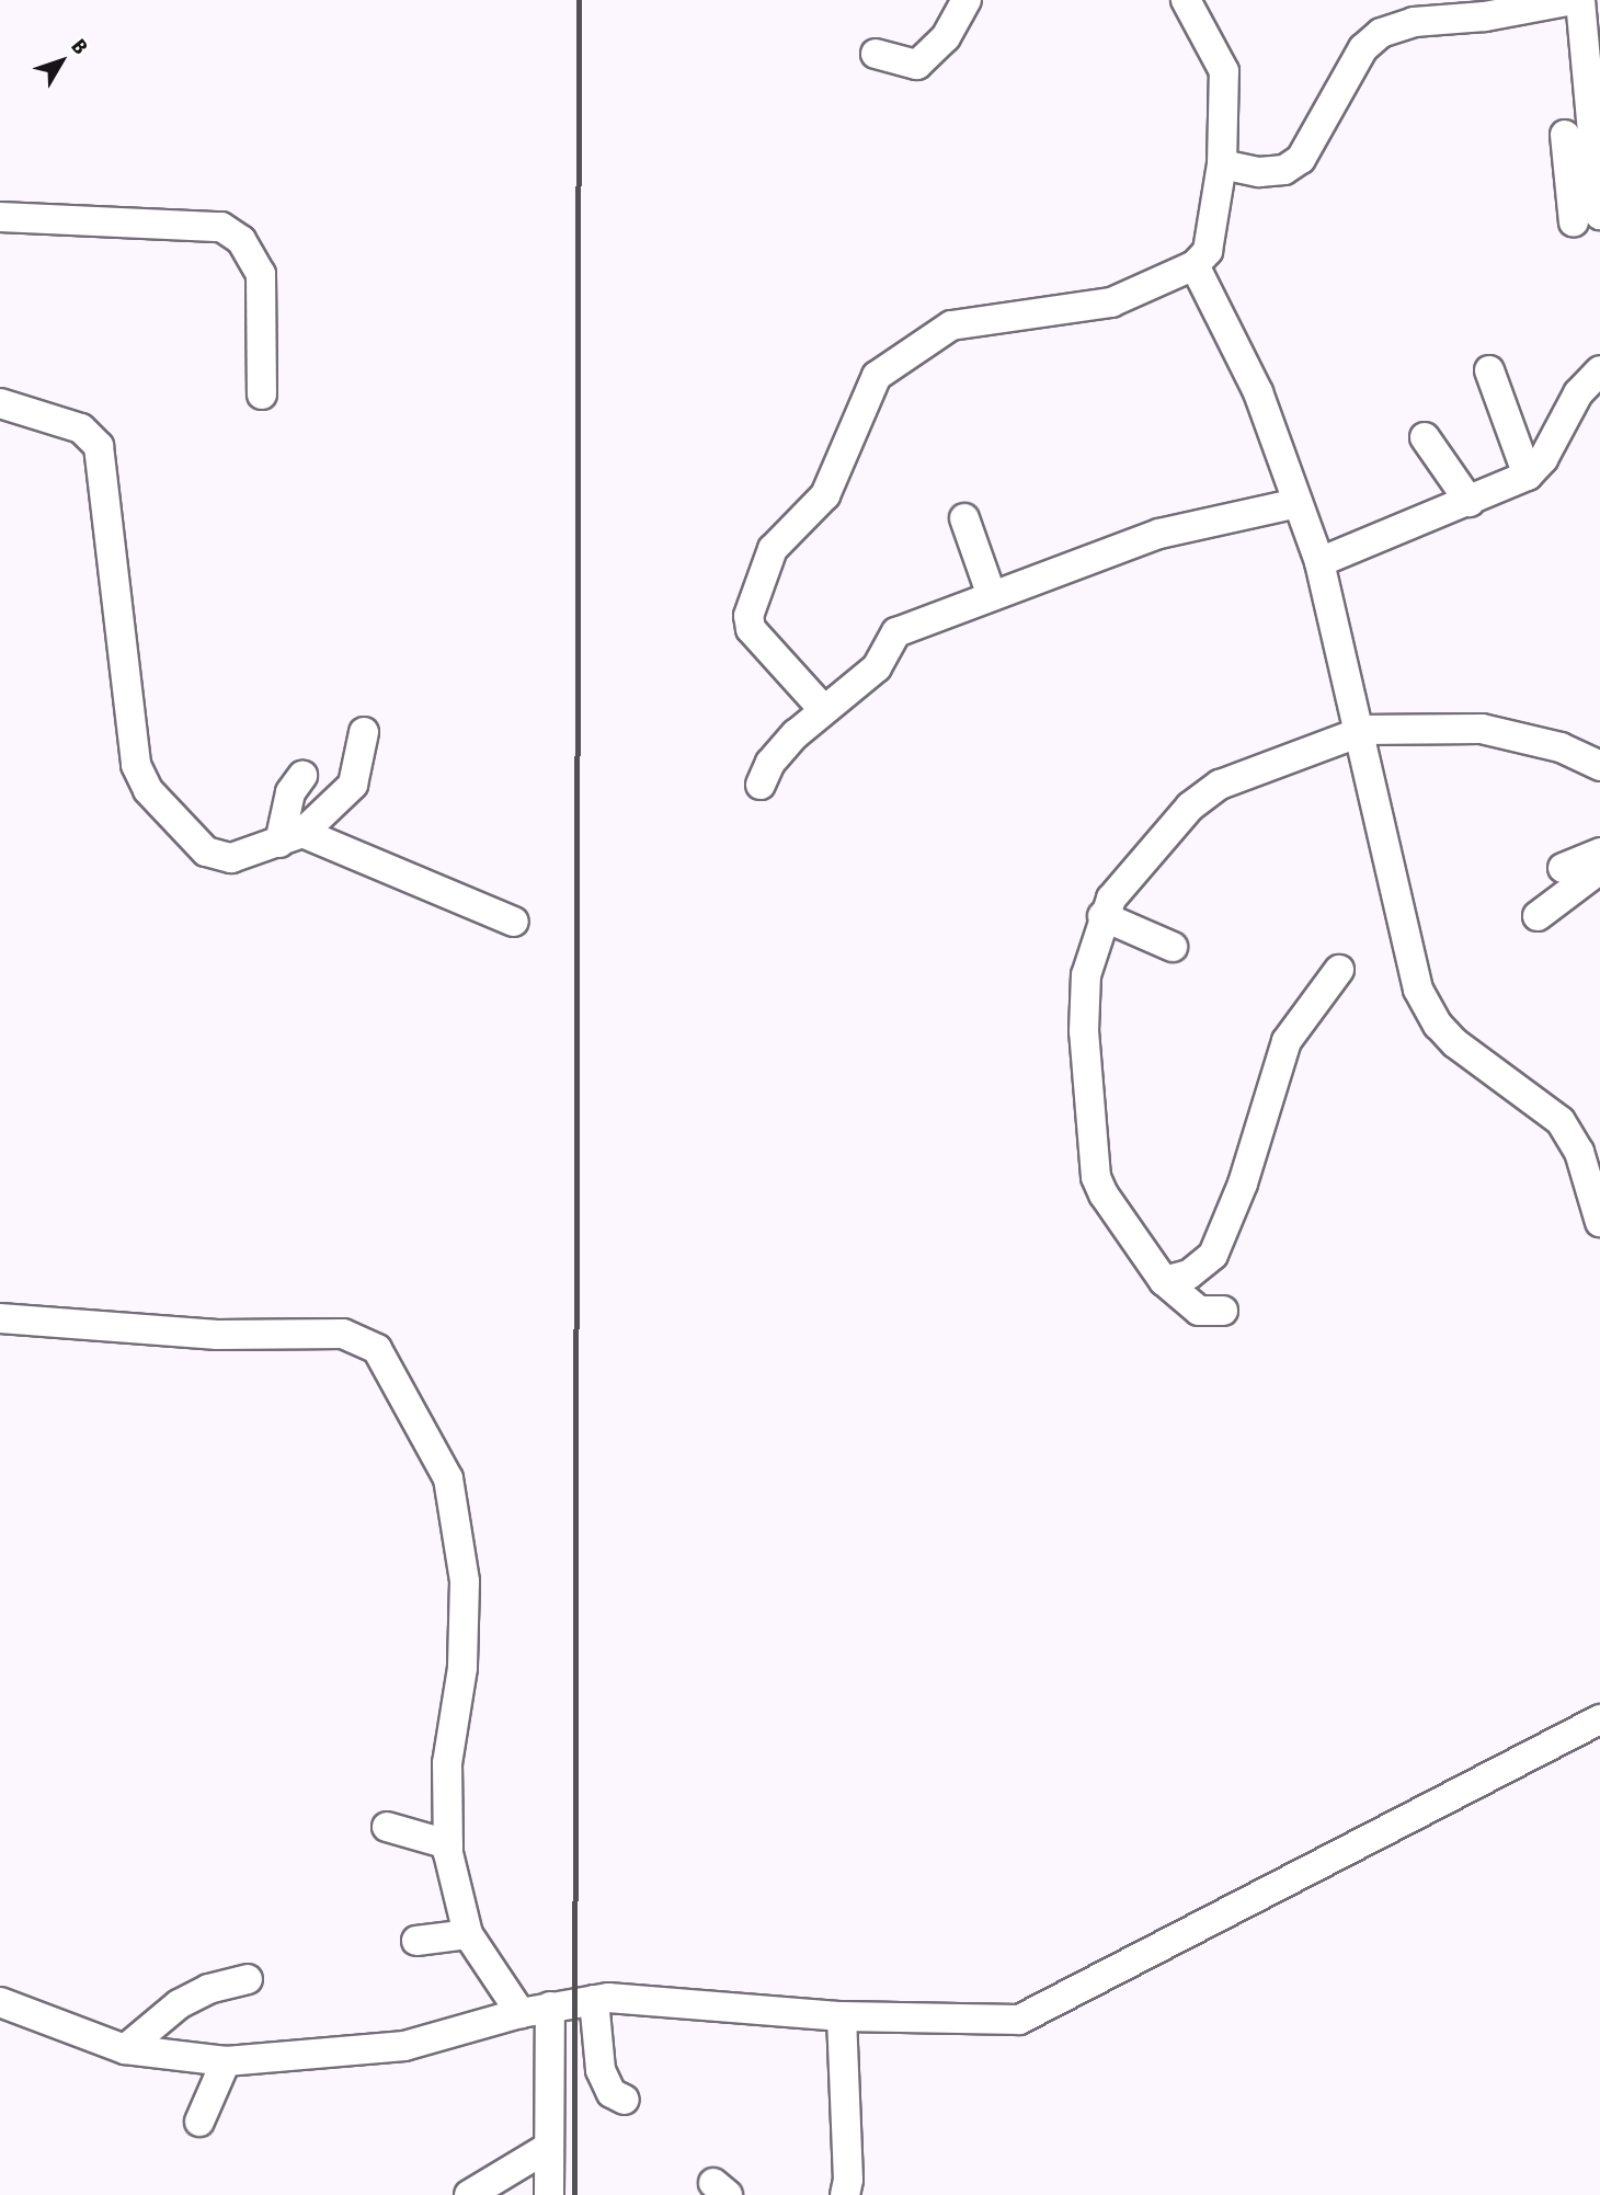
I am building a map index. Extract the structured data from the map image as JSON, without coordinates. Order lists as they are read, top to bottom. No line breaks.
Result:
{"north":"top right"}
